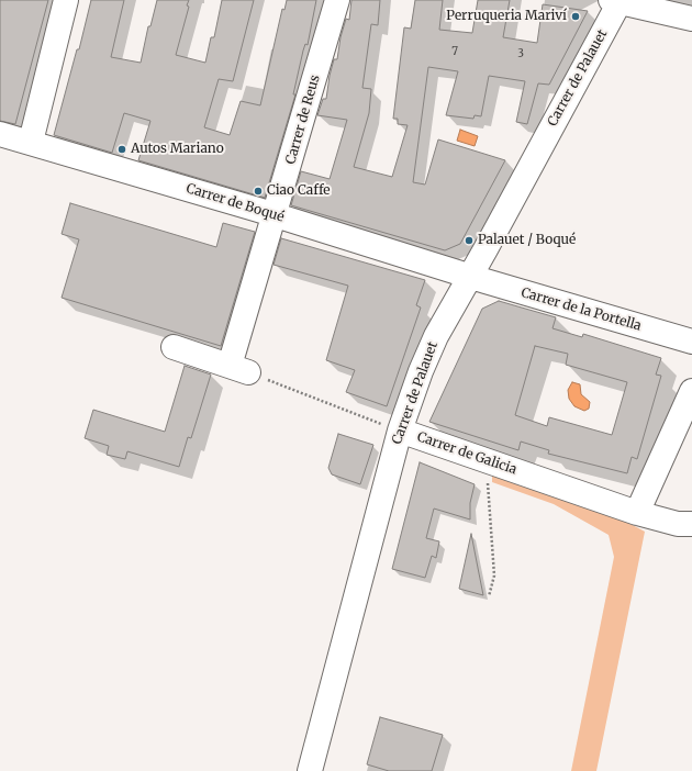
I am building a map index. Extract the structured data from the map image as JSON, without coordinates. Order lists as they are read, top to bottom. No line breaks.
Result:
{"streets":{"street":["Carrer de Palauet","Carrer de Reus","Carrer de Boqué","Carrer de la Portella","Carrer de Galicia"]},"crossings":[["Carrer de Palauet","Carrer de Boqué"],["Carrer de Palauet","Carrer de la Portella"],["Carrer de Palauet","Carrer de Galicia"],["Carrer de Reus","Carrer de Boqué"],["Carrer de Reus","Carrer de Galicia"],["Carrer de Boqué","Carrer de la Portella"]],"places":["Perruqueria Mariví","Autos Mariano","Ciao Caffe","Palauet / Boqué"],"house_numbers":["7","3"]}
